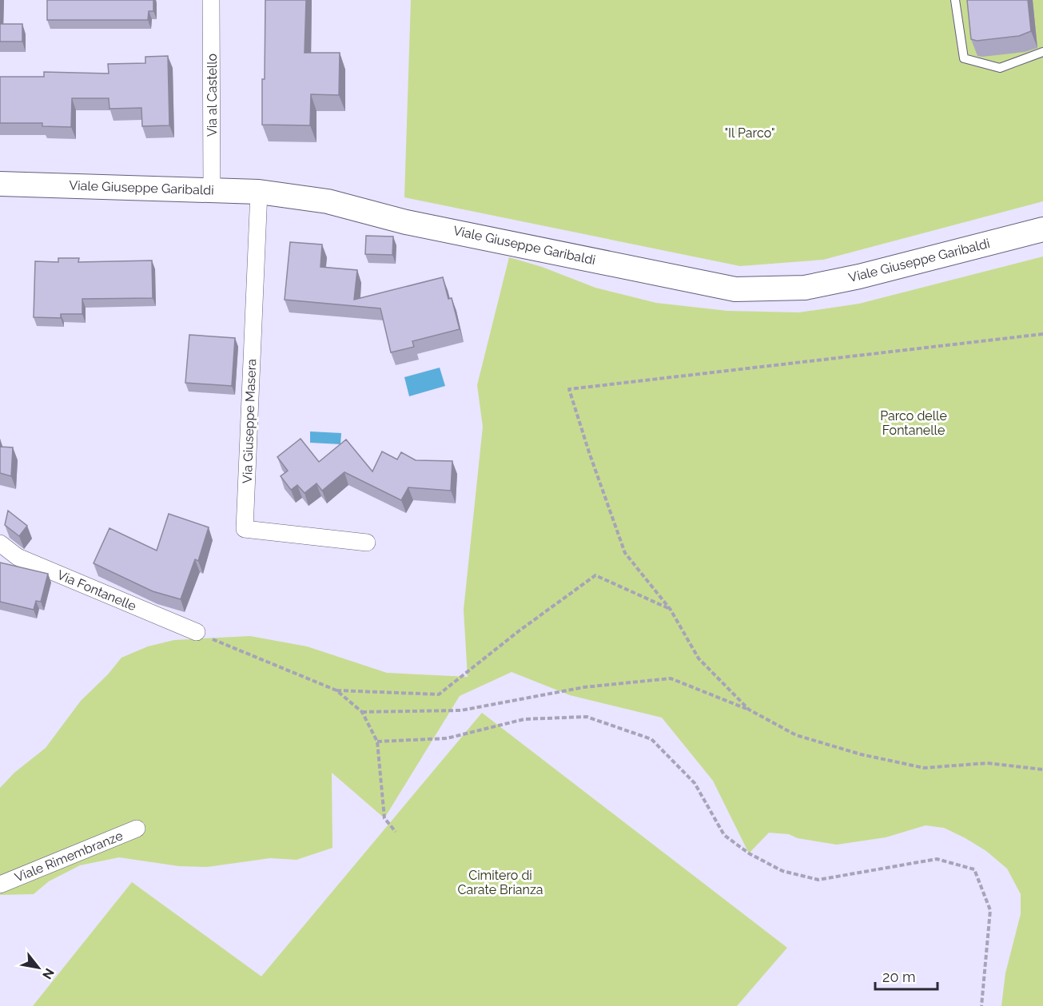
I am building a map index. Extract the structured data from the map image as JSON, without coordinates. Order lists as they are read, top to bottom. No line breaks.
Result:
{"streets":{"main road":["Viale Giuseppe Garibaldi"],"street":["Via al Castello","Via Giuseppe Masera","Via Fontanelle","Viale Rimembranze"]},"crossings":[["Via al Castello","Viale Giuseppe Garibaldi"],["Viale Giuseppe Garibaldi","Via Giuseppe Masera"]],"parks":["\"Il Parco\"","Parco delle Fontanelle","Cimitero di Carate Brianza"],"scale_bar":"20 m","north":"bottom right"}
